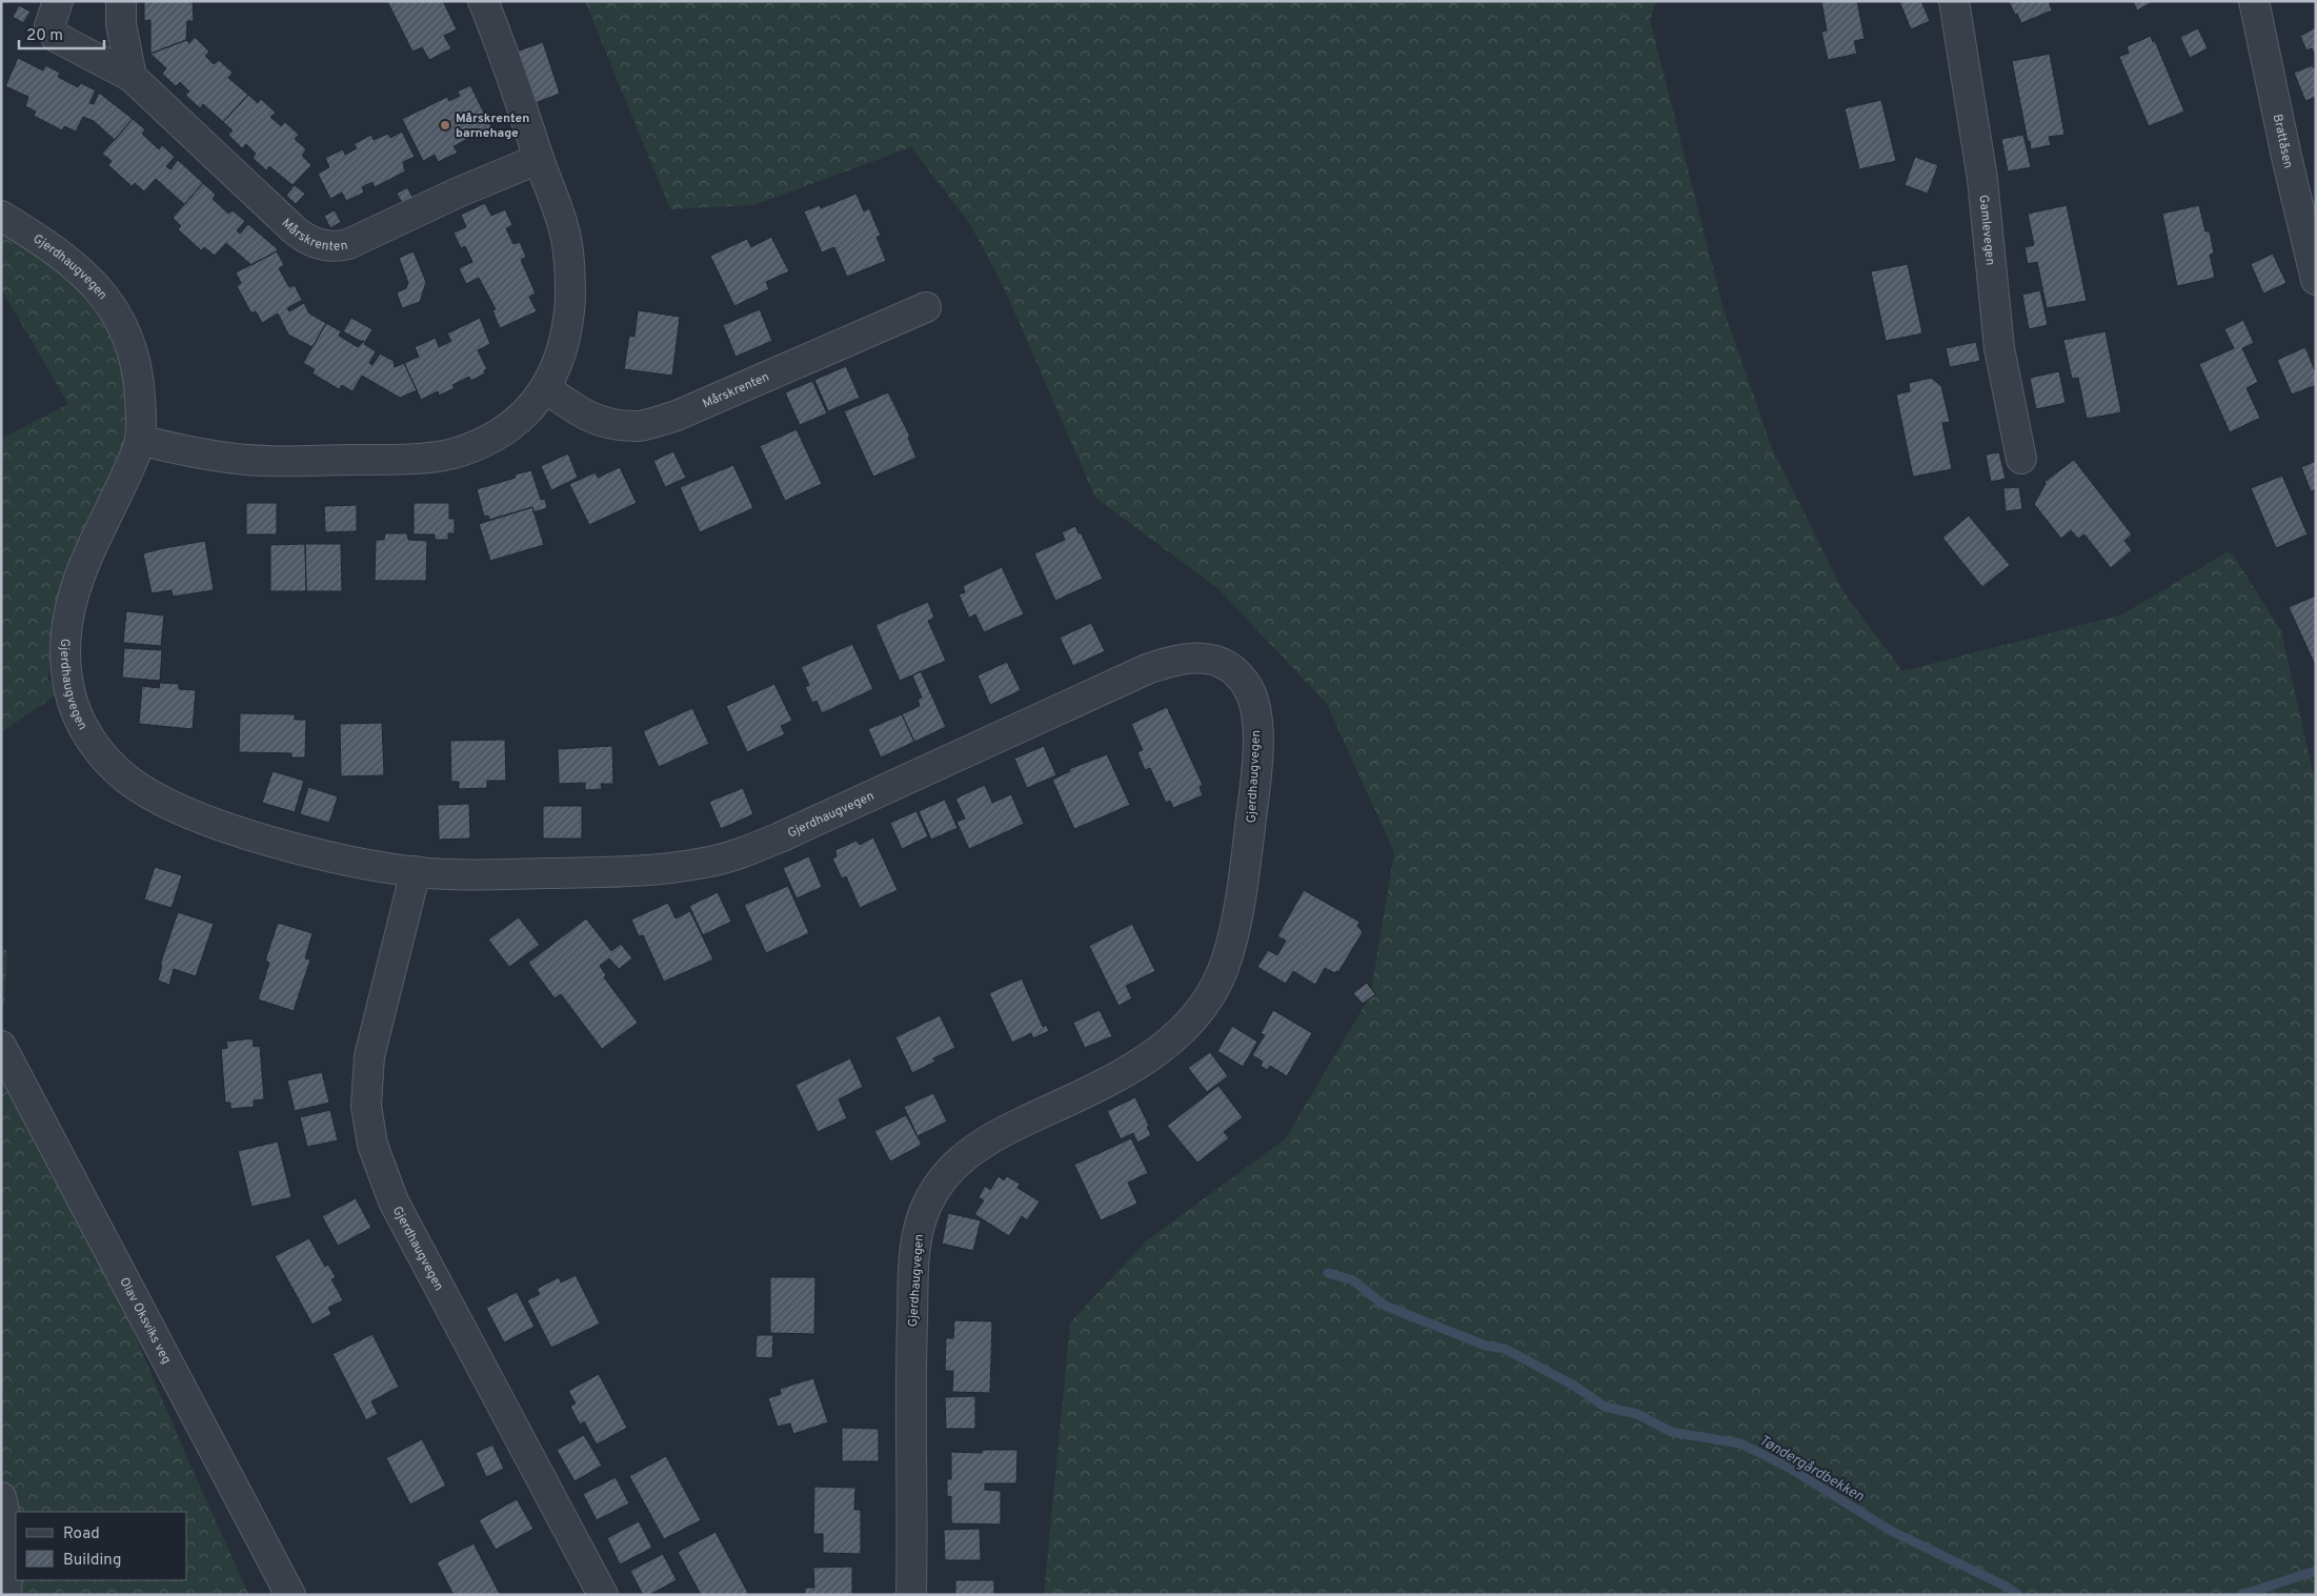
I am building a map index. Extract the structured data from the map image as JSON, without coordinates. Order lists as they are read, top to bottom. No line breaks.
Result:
{"streets":{"street":["Brattåsen","Mårskrenten","Gamlevegen","Gjerdhaugvegen","Olav Oksviks veg"]},"water":["Tøndergårdbekken"],"places":["Mårskrenten barnehage"],"legend":["Road","Building"],"scale_bar":"20 m"}
